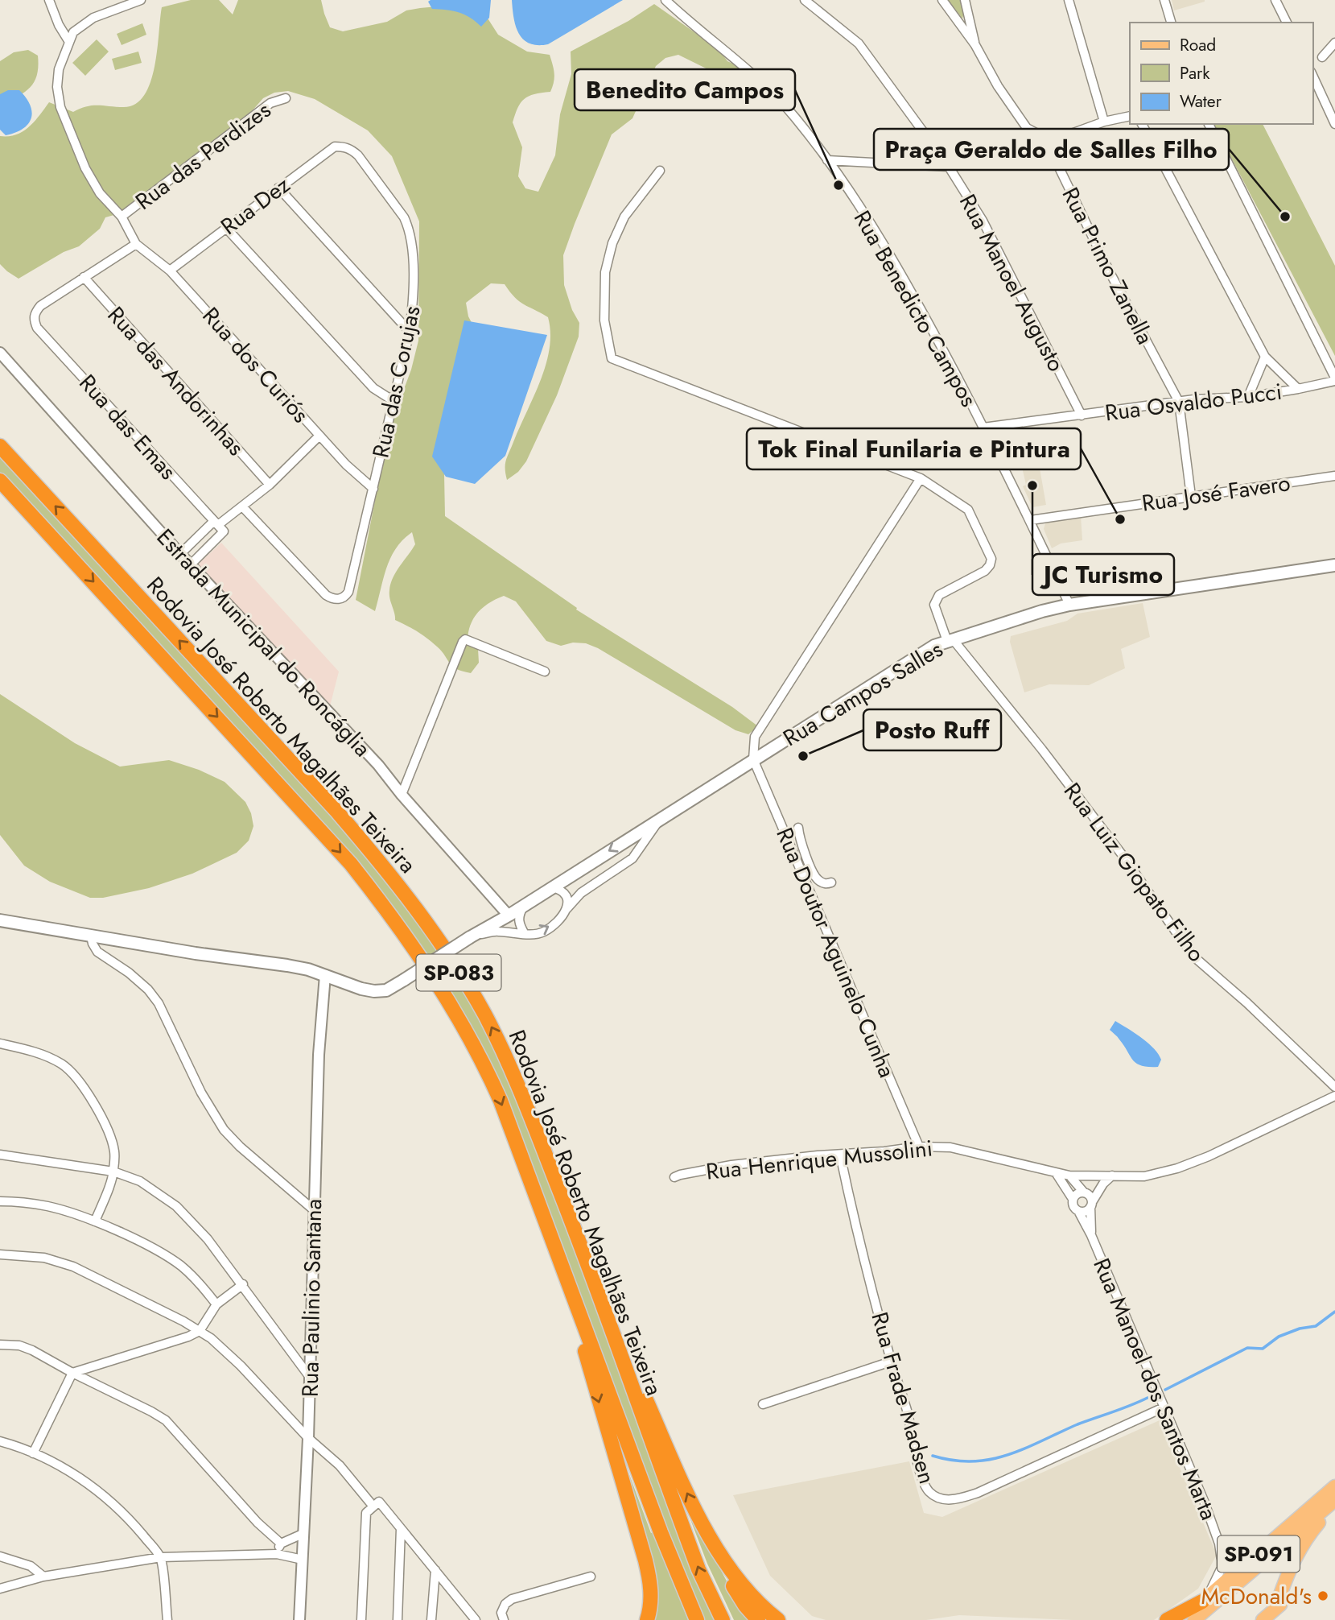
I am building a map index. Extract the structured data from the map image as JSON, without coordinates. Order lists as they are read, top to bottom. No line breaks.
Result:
{"streets":{"highway":["Rodovia José Roberto Magalhães Teixeira","SP-083"],"main road":["Rua Campos Salles","SP-091"],"street":["Rua das Perdizes","Rua Dez","Rua Primo Zanella","Rua Manoel Augusto","Rua Benedicto Campos","Rua dos Curiós","Rua das Andorinhas","Rua das Corujas","Rua Osvaldo Pucci","Rua das Emas","Rua José Favero","Estrada Municipal do Roncáglia","Rua Luiz Giopato Filho","Rua Doutor Aguinelo Cunha","Rua Henrique Mussolini","Rua Paulinio Santana","Rua Manoel dos Santos Marta","Rua Frade Madsen"]},"crossings":[["Rua Dez","Rua dos Curiós"],["Rua Dez","Rua das Corujas"],["Rua Primo Zanella","Rua Osvaldo Pucci"],["Rua Primo Zanella","Rua José Favero"],["Rua Manoel Augusto","Rua Osvaldo Pucci"],["Rua Benedicto Campos","Rua Osvaldo Pucci"],["Rua Benedicto Campos","Rua José Favero"],["Rua Benedicto Campos","Rua Campos Salles"],["Rua dos Curiós","Rua das Corujas"],["Rua das Andorinhas","Rua das Emas"],["Estrada Municipal do Roncáglia","Rua Campos Salles"],["Rua Campos Salles","Rua Luiz Giopato Filho"],["Rua Campos Salles","Rua Doutor Aguinelo Cunha"],["Rua Campos Salles","Rua Paulinio Santana"],["Rua Doutor Aguinelo Cunha","Rua Henrique Mussolini"],["Rua Henrique Mussolini","Rua Manoel dos Santos Marta"],["Rua Henrique Mussolini","Rua Frade Madsen"],["Rua Manoel dos Santos Marta","Rua Frade Madsen"],["Rua Manoel dos Santos Marta","SP-091"]],"places":["Benedito Campos","Praça Geraldo de Salles Filho","JC Turismo","Tok Final Funilaria e Pintura","Posto Ruff","McDonald's"],"legend":["Road","Park","Water"]}
